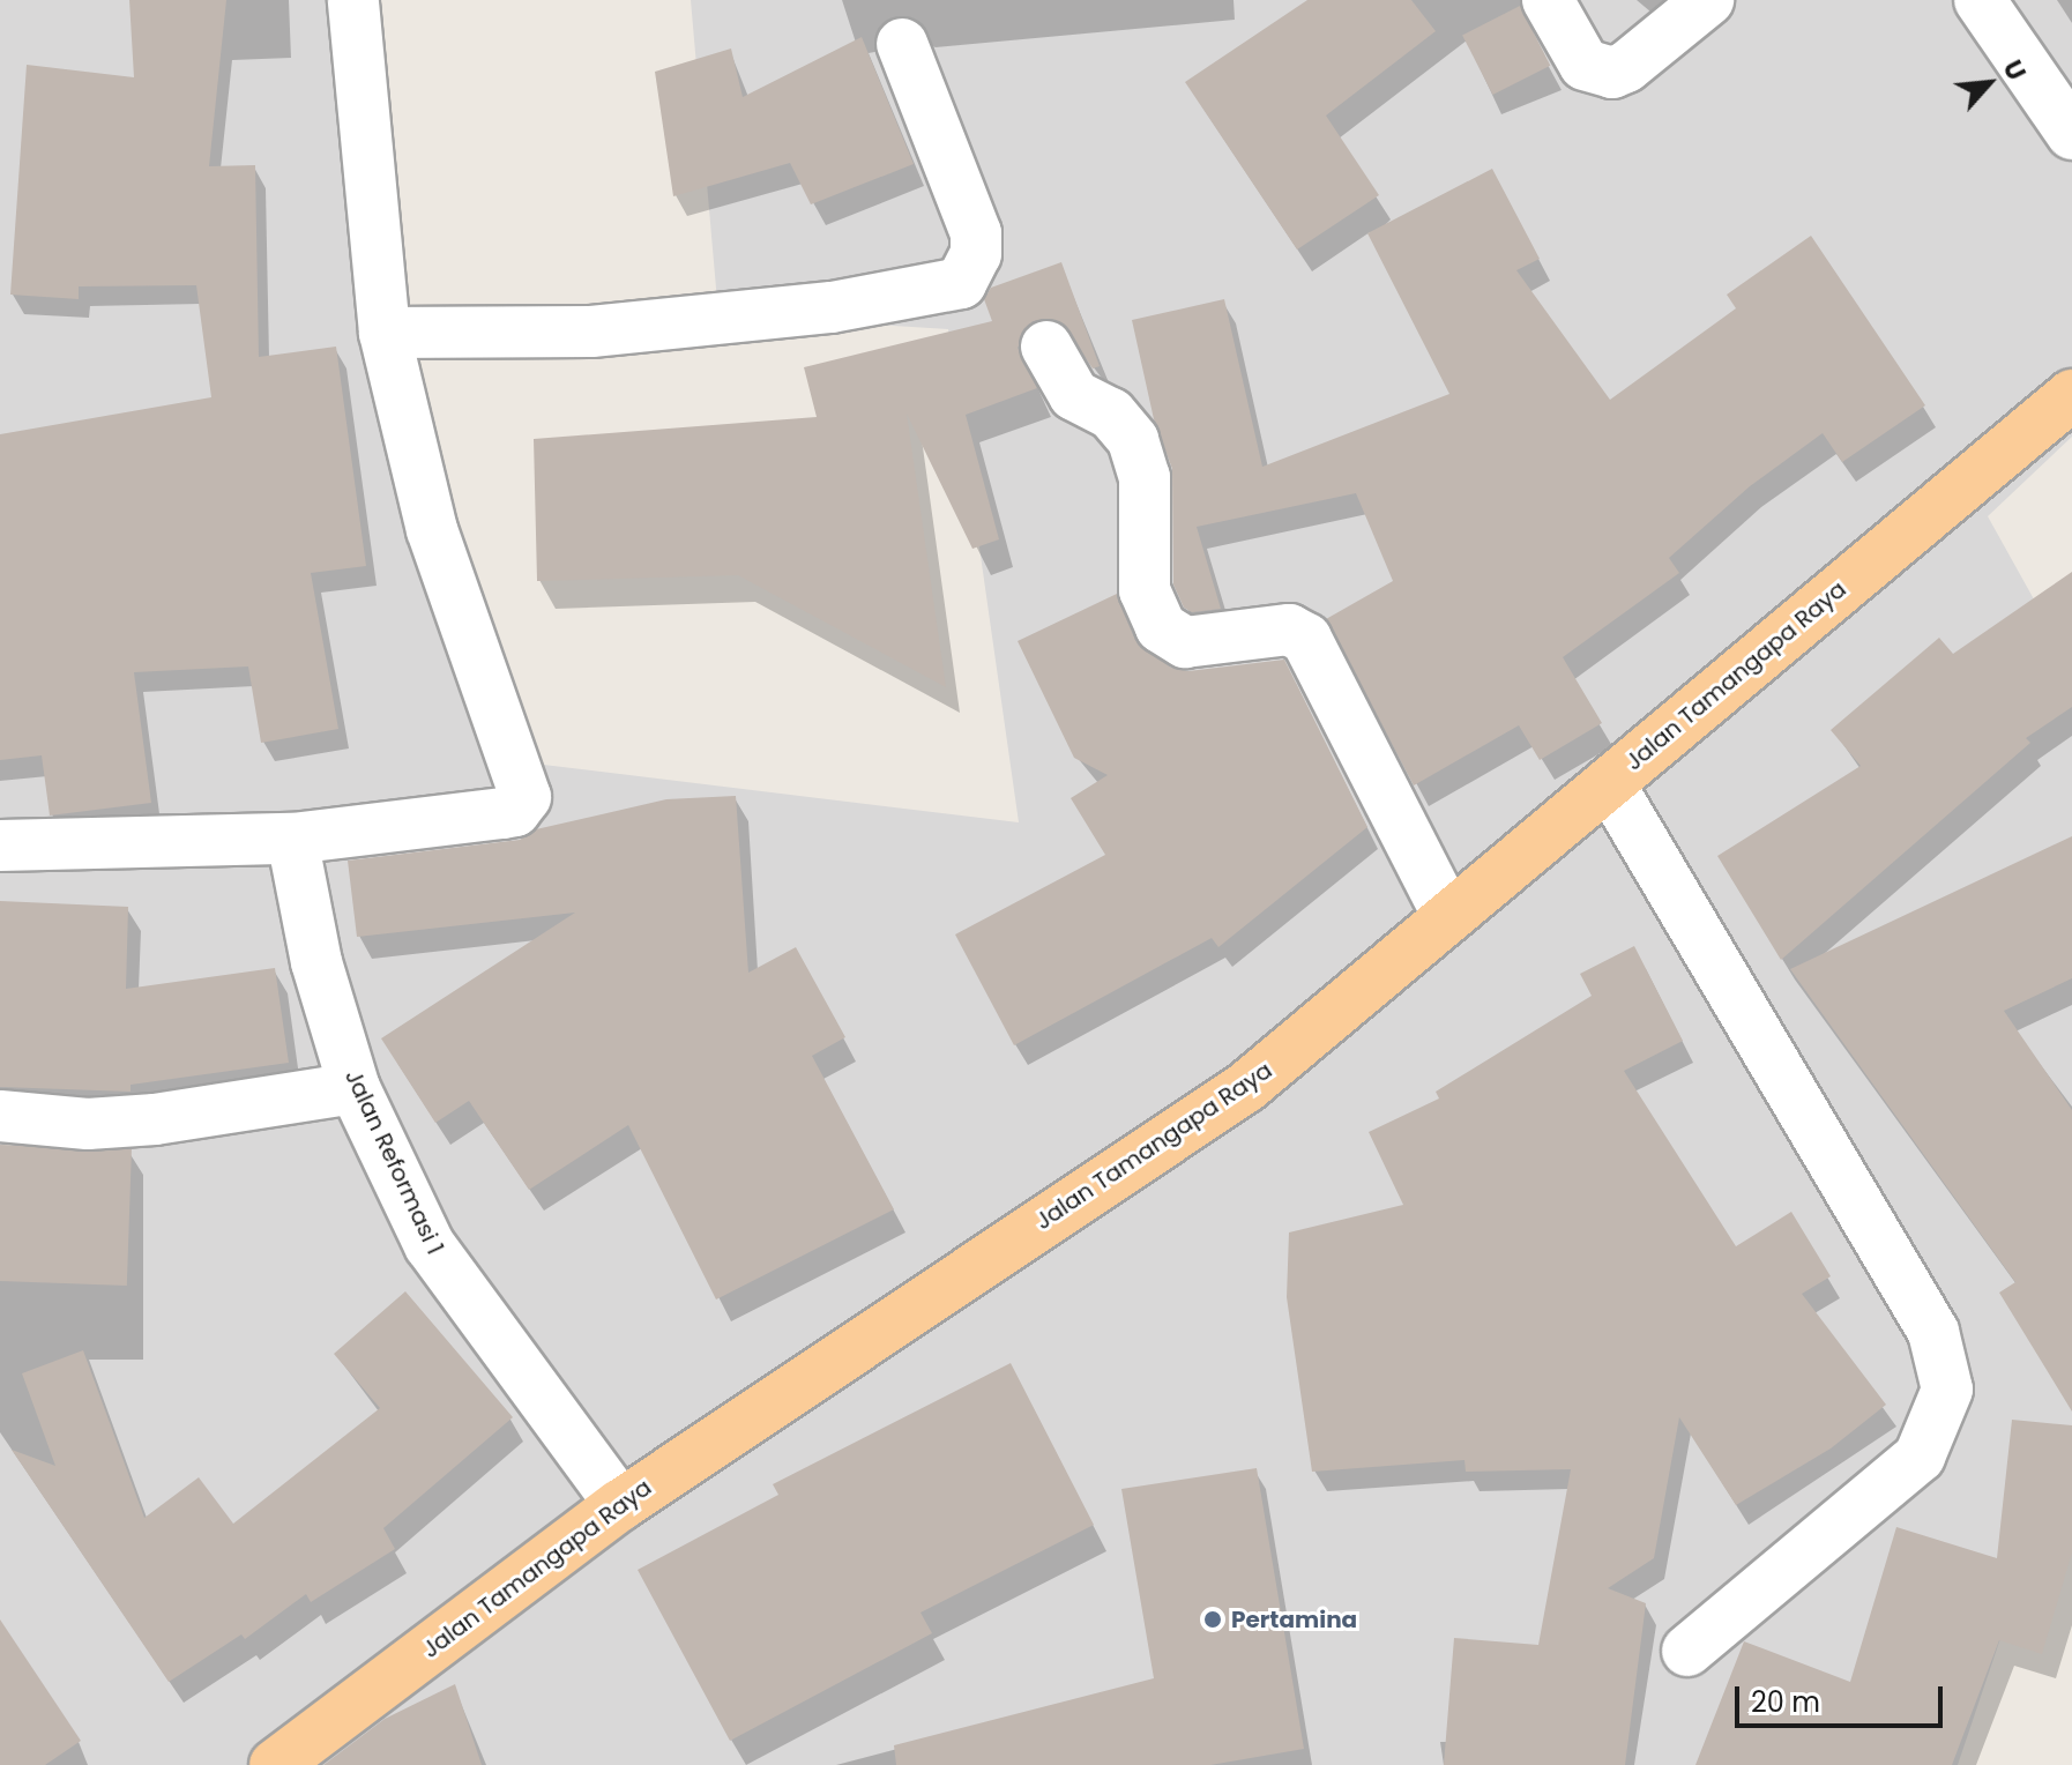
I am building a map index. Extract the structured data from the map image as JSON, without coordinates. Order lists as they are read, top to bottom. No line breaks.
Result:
{"streets":{"main road":["Jalan Tamangapa Raya"],"street":["Jalan Reformasi 1"]},"crossings":[["Jalan Tamangapa Raya","Jalan Reformasi 1"]],"places":["Pertamina"],"scale_bar":"20 m","north":"top right"}
